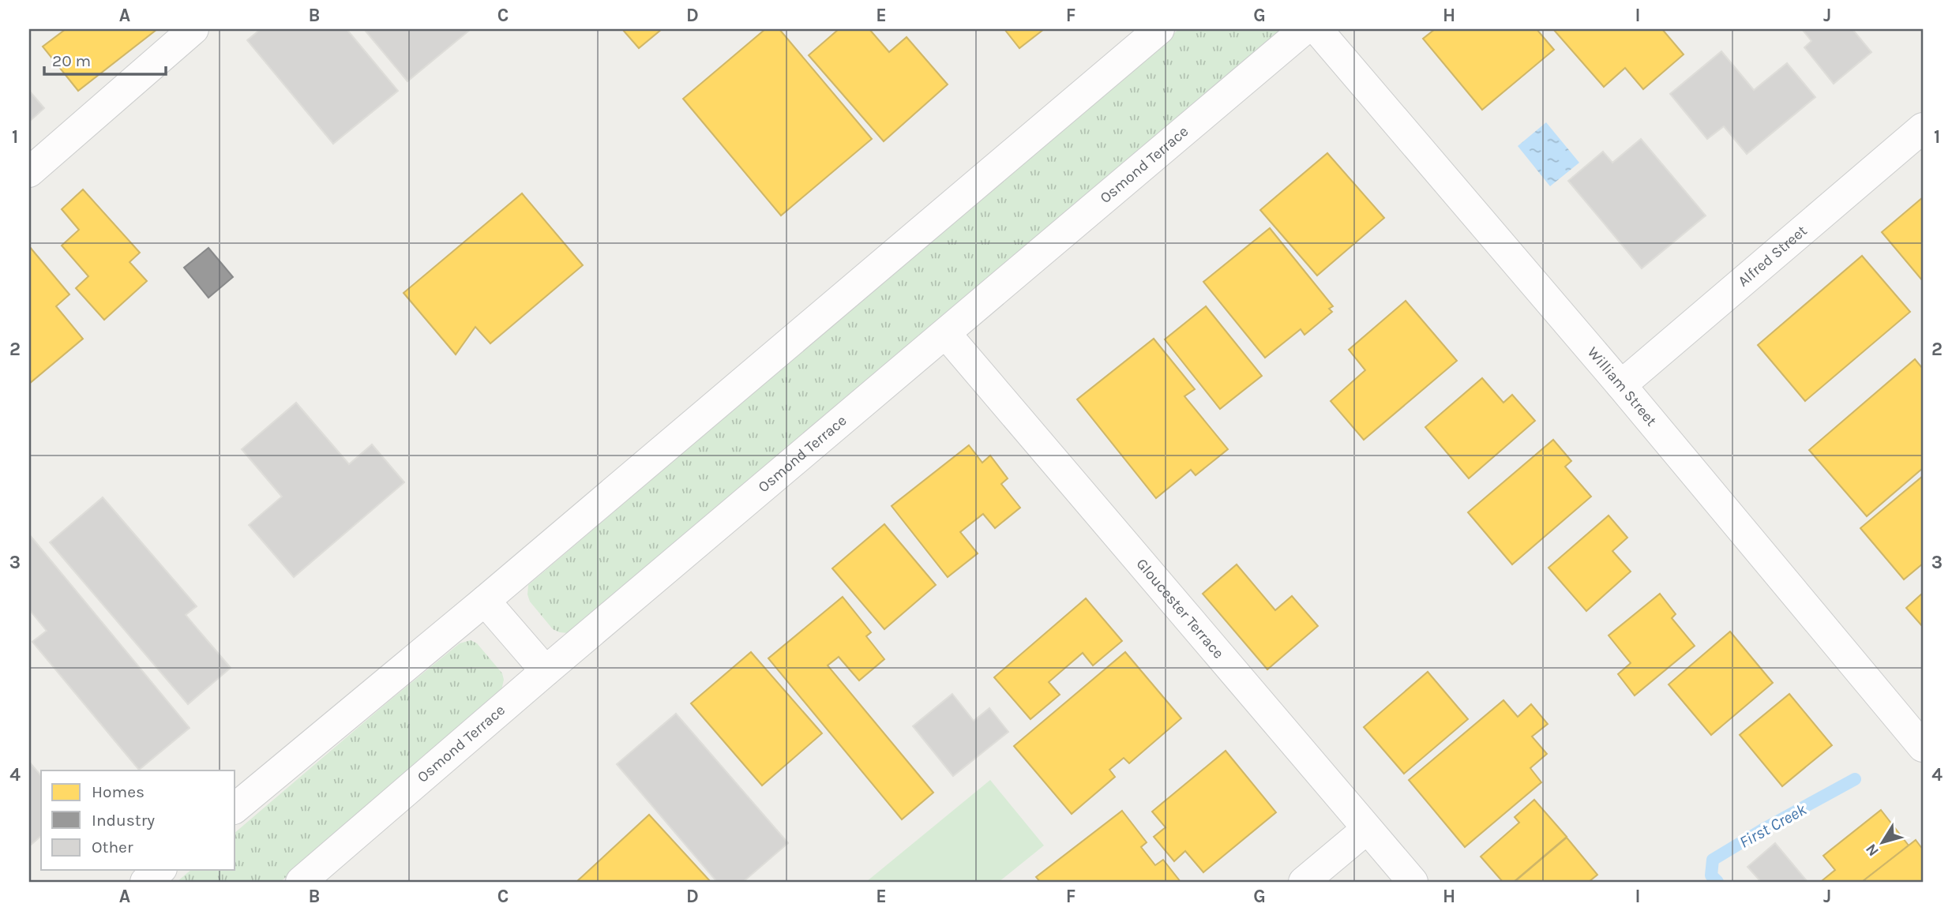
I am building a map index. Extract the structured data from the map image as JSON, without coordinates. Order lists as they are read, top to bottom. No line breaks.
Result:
{"streets":{"street":["Osmond Terrace","Alfred Street","William Street","Gloucester Terrace"]},"crossings":[["Osmond Terrace","Gloucester Terrace"],["Alfred Street","William Street"]],"water":["First Creek"],"legend":["Homes","Industry","Other"],"scale_bar":"20 m","north":"bottom left","grid":{"columns":["A","B","C","D","E","F","G","H","I","J"],"rows":["1","2","3","4"]}}
